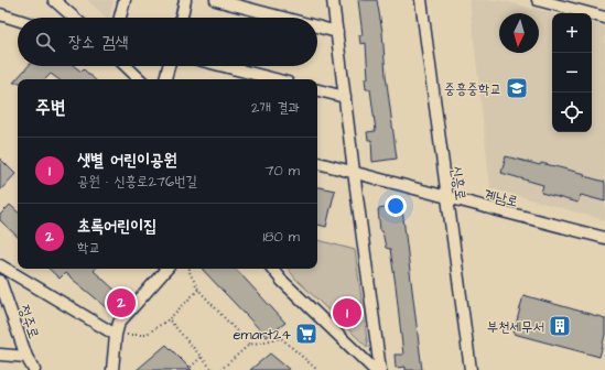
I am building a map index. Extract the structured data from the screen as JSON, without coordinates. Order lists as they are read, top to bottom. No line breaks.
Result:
{"streets":{"street":["신흥로","계남로","정주로"]},"crossings":[["신흥로","계남로"]],"places":{"school or university":["중흥중학교"],"building":["부천세무서"],"supermarket":["emart24"]},"north":"bottom","page":{"map_buttons":["+","−"],"search":"장소 검색","heading":["주변","2개 결과"],"list":[{"mark":"1","name":"샛별 어린이공원","note":"공원 · 신흥로276번길","value":"70 m"},{"mark":"2","name":"초록어린이집","note":"학교","value":"180 m"}],"pins":["2","1"]}}
